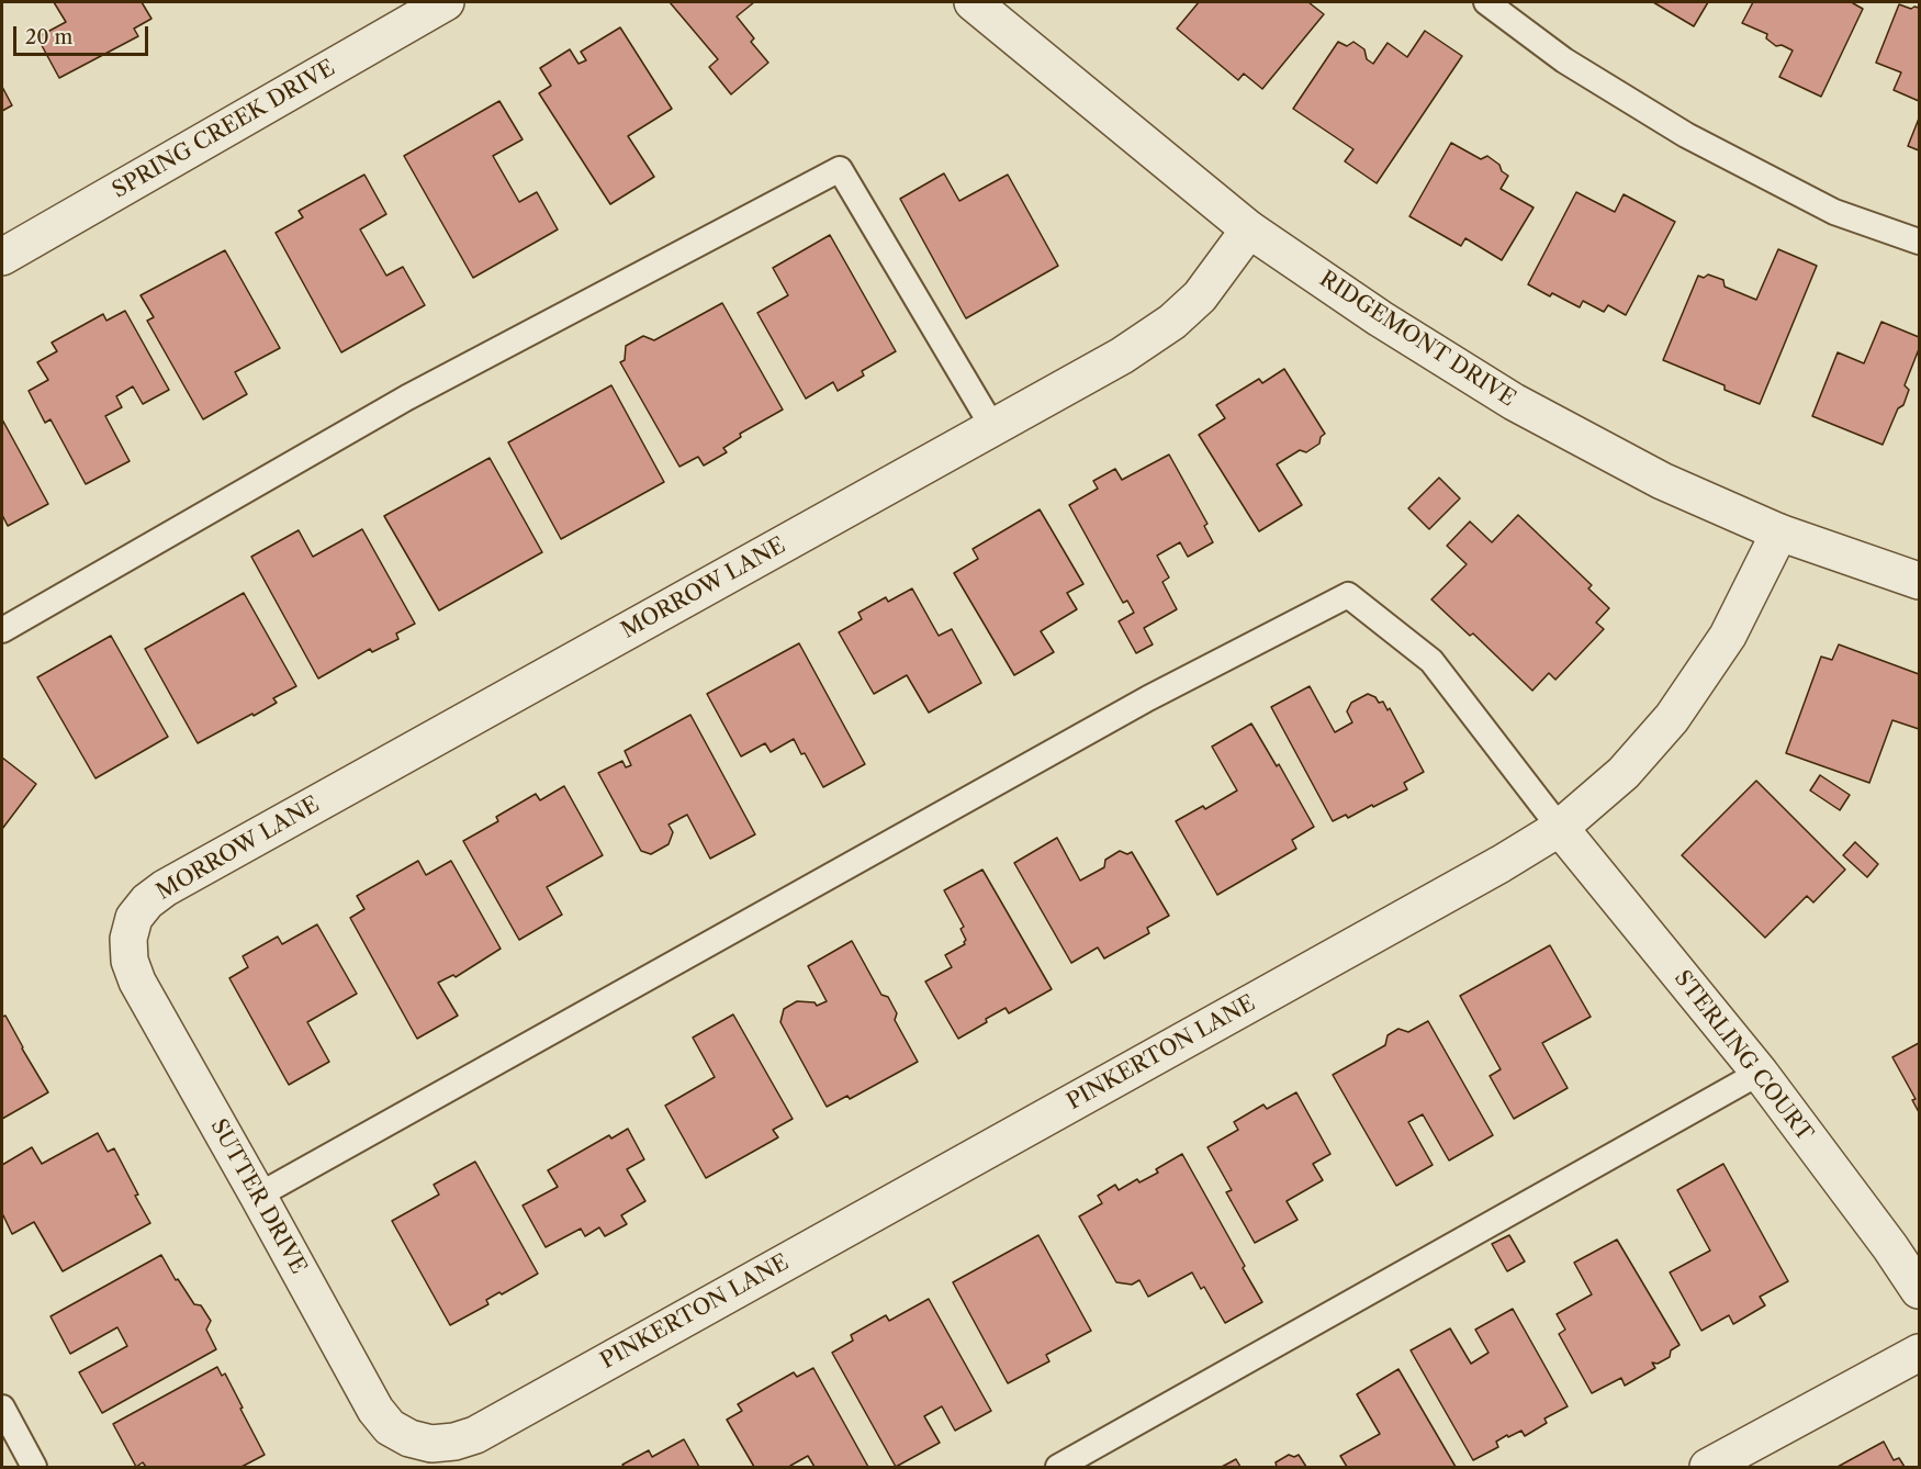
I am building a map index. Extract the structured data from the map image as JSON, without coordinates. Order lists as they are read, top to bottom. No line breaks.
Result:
{"streets":{"street":["SPRING CREEK DRIVE","RIDGEMONT DRIVE","MORROW LANE","PINKERTON LANE","STERLING COURT","SUTTER DRIVE"]},"crossings":[["RIDGEMONT DRIVE","MORROW LANE"],["RIDGEMONT DRIVE","PINKERTON LANE"],["MORROW LANE","SUTTER DRIVE"],["PINKERTON LANE","STERLING COURT"],["PINKERTON LANE","SUTTER DRIVE"]],"scale_bar":"20 m"}
